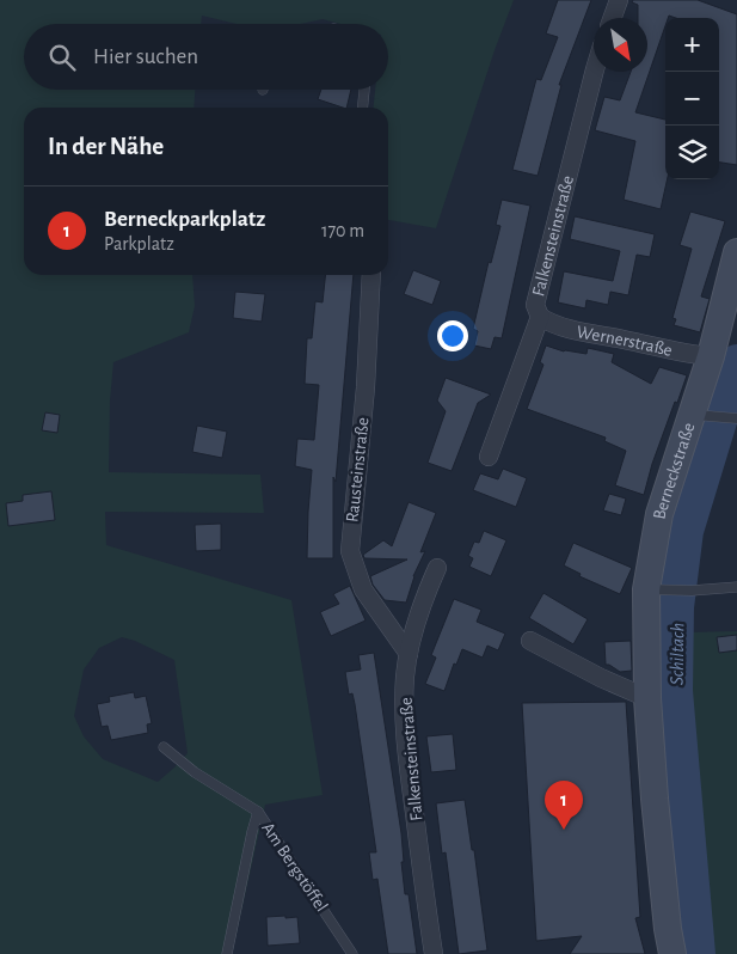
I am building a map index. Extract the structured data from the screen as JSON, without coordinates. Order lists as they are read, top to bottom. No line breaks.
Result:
{"streets":{"main road":["Berneckstraße"],"street":["Falkensteinstraße","Wernerstraße","Rausteinstraße"],"lane":["Am Bergstöffel"]},"crossings":[["Falkensteinstraße","Wernerstraße"],["Falkensteinstraße","Rausteinstraße"],["Wernerstraße","Berneckstraße"]],"water":["Schiltach"],"north":"bottom right","page":{"map_buttons":["+","−"],"search":"Hier suchen","heading":"In der Nähe","list":[{"mark":"1","name":"Berneckparkplatz","note":"Parkplatz","value":"170 m"}],"pins":"1"}}
